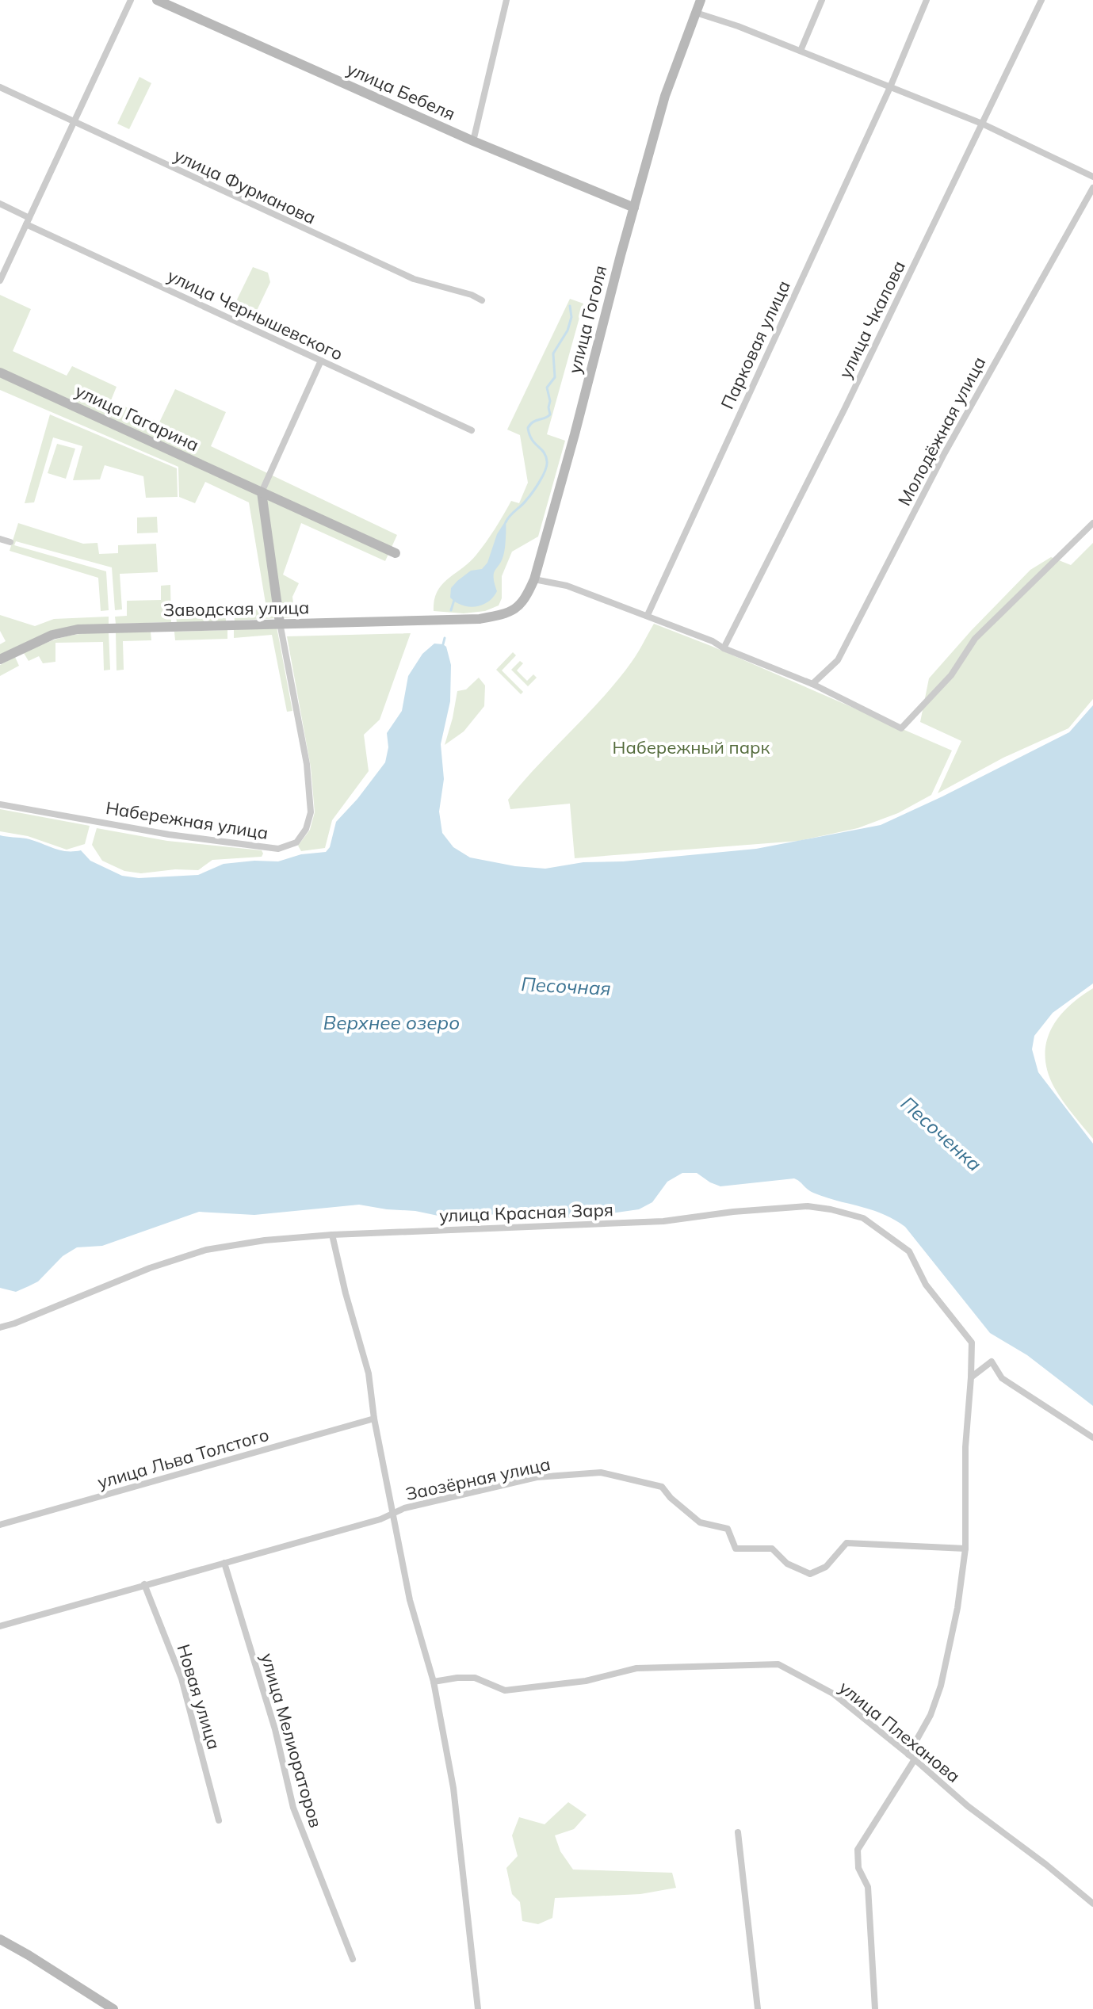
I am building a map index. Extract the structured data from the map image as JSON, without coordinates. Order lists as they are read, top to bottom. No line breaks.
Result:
{"streets":{"main road":["улица Бебеля","улица Гоголя","улица Гагарина","Заводская улица"],"street":["улица Фурманова","улица Чернышевского","улица Чкалова","Парковая улица","Молодёжная улица","Набережная улица","улица Красная Заря","улица Льва Толстого","Заозёрная улица","Новая улица","улица Плеханова","улица Мелиораторов"]},"crossings":[["улица Бебеля","улица Гоголя"],["улица Гоголя","Заводская улица"],["Заводская улица","Набережная улица"],["улица Красная Заря","Заозёрная улица"],["улица Красная Заря","улица Плеханова"],["Заозёрная улица","Новая улица"],["Заозёрная улица","улица Мелиораторов"]],"water":["Песочная","Верхнее озеро","Песоченка"],"parks":["Набережный парк"]}
